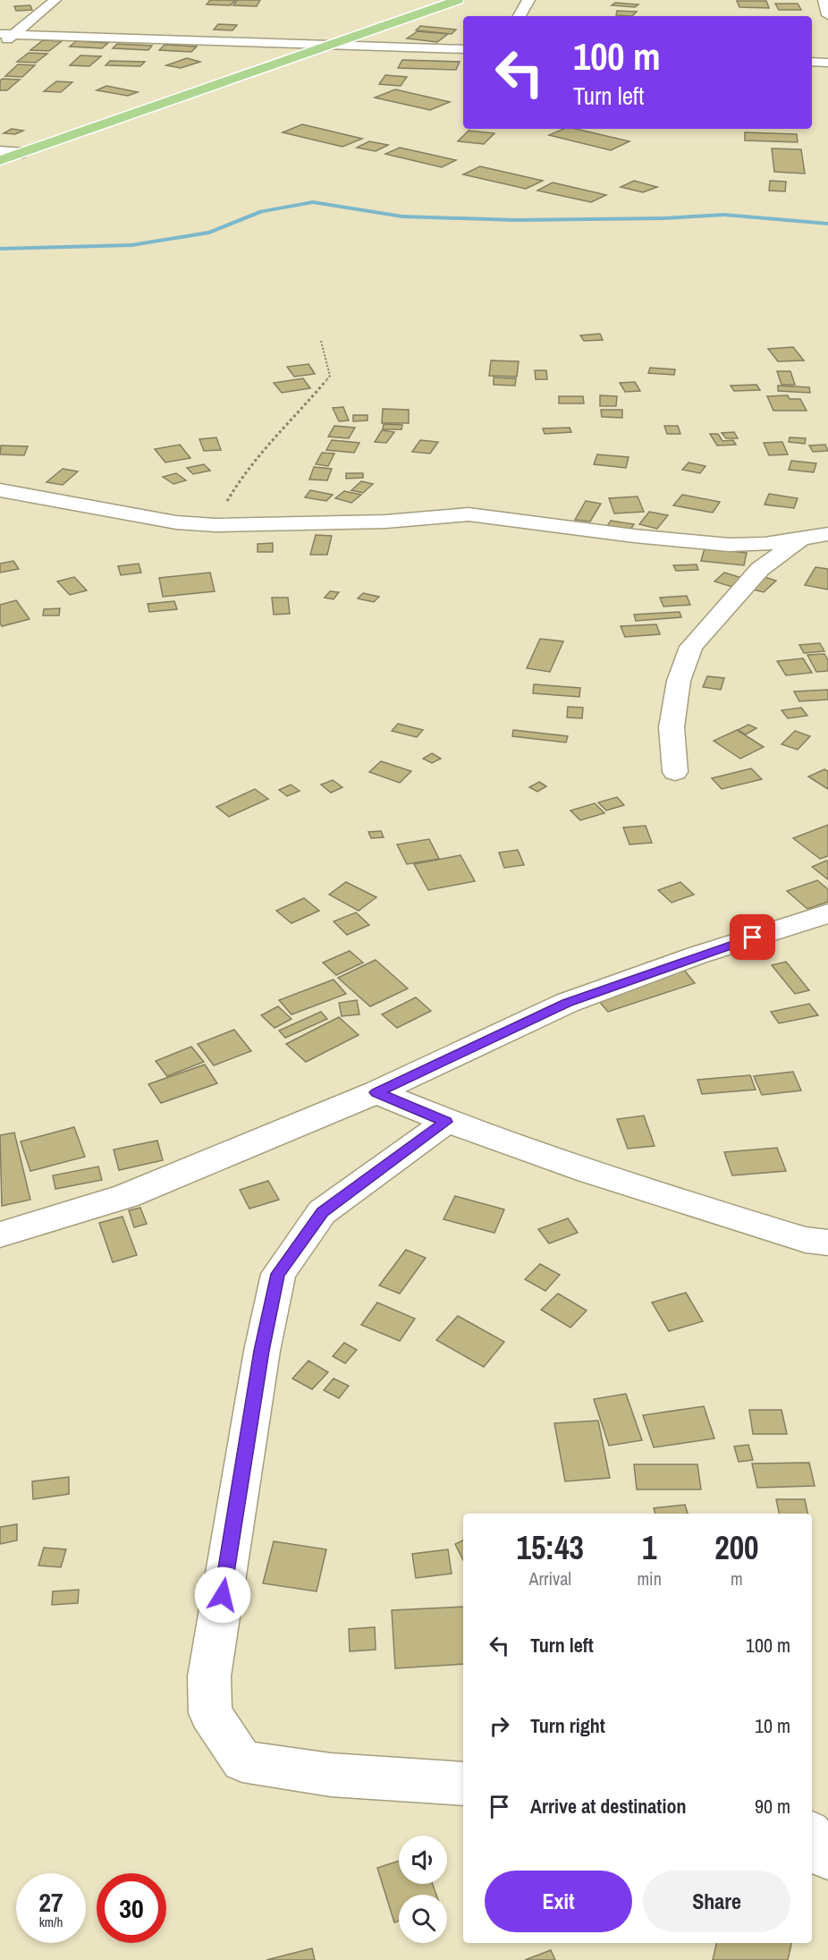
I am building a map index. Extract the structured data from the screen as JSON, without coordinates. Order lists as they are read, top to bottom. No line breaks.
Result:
{"page":{"turn":["100 m","Turn left"],"eta":["15:43","Arrival","1","min","200","m"],"list":[{"name":"Turn left","value":"100 m"},{"name":"Turn right","value":"10 m"},{"name":"Arrive at destination","value":"90 m"}],"buttons":["Exit","Share"],"speed":"27 km/h","limit":"30"}}
